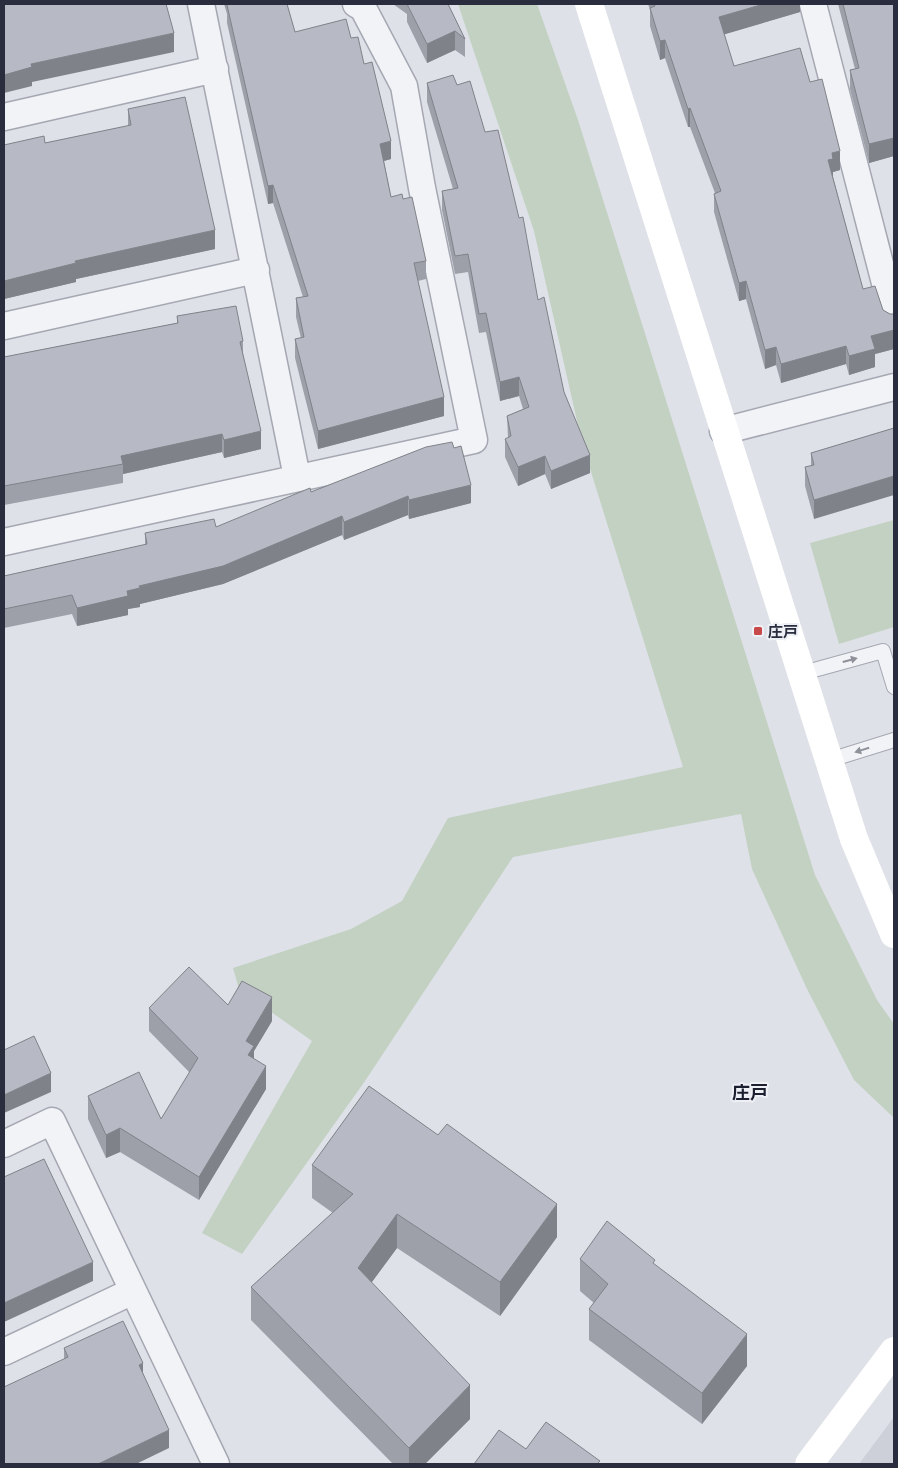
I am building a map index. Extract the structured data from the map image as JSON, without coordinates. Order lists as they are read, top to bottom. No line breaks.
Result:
{"districts":["庄戸"],"places":{"transit":["庄戸"]}}
